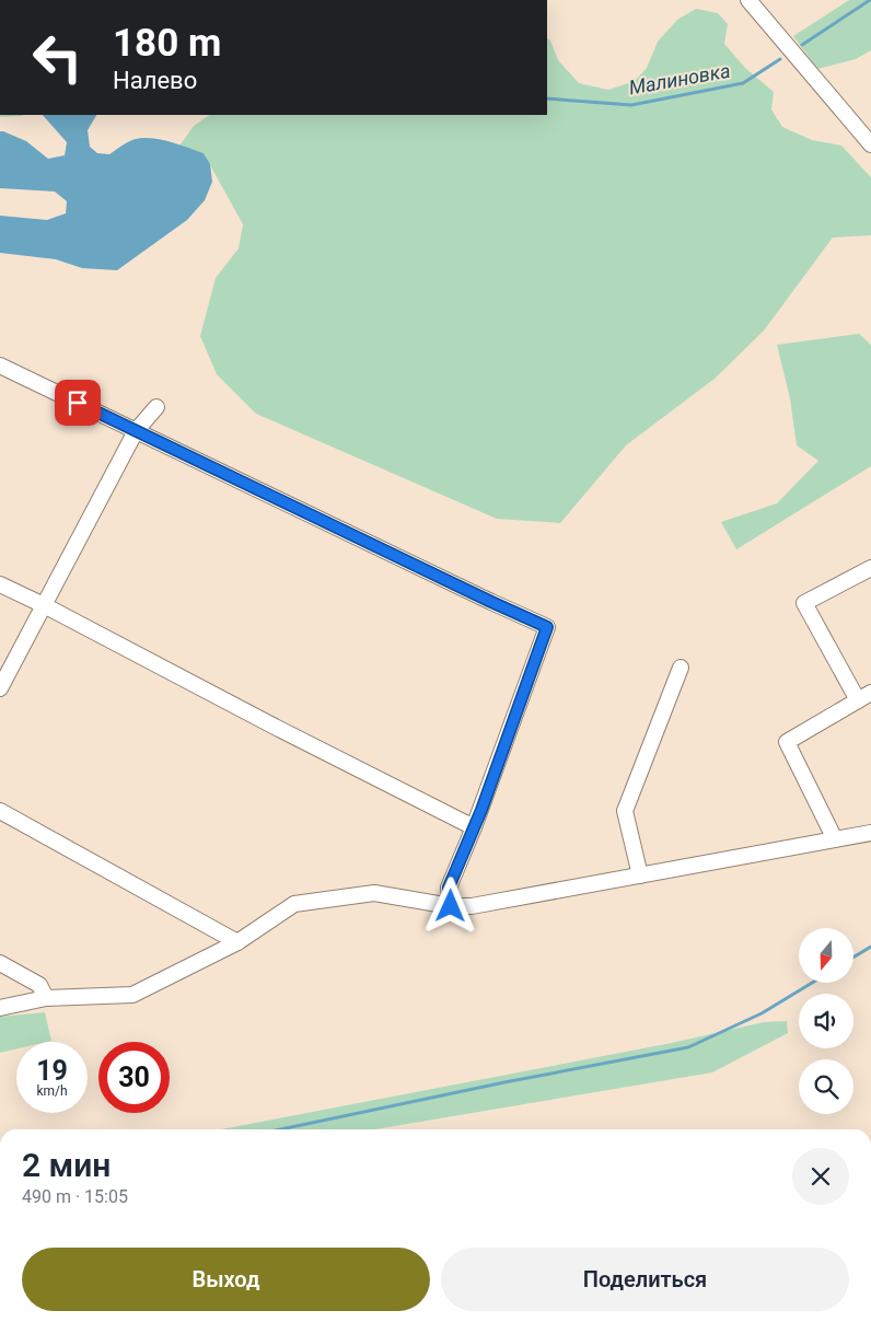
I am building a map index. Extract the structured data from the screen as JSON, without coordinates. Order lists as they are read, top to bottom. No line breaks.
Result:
{"water":["Малиновка"],"north":"bottom","page":{"turn":["180 m","Налево"],"speed":"19 km/h","limit":"30","heading":["2 мин","490 m · 15:05"],"buttons":["Выход","Поделиться"]}}
